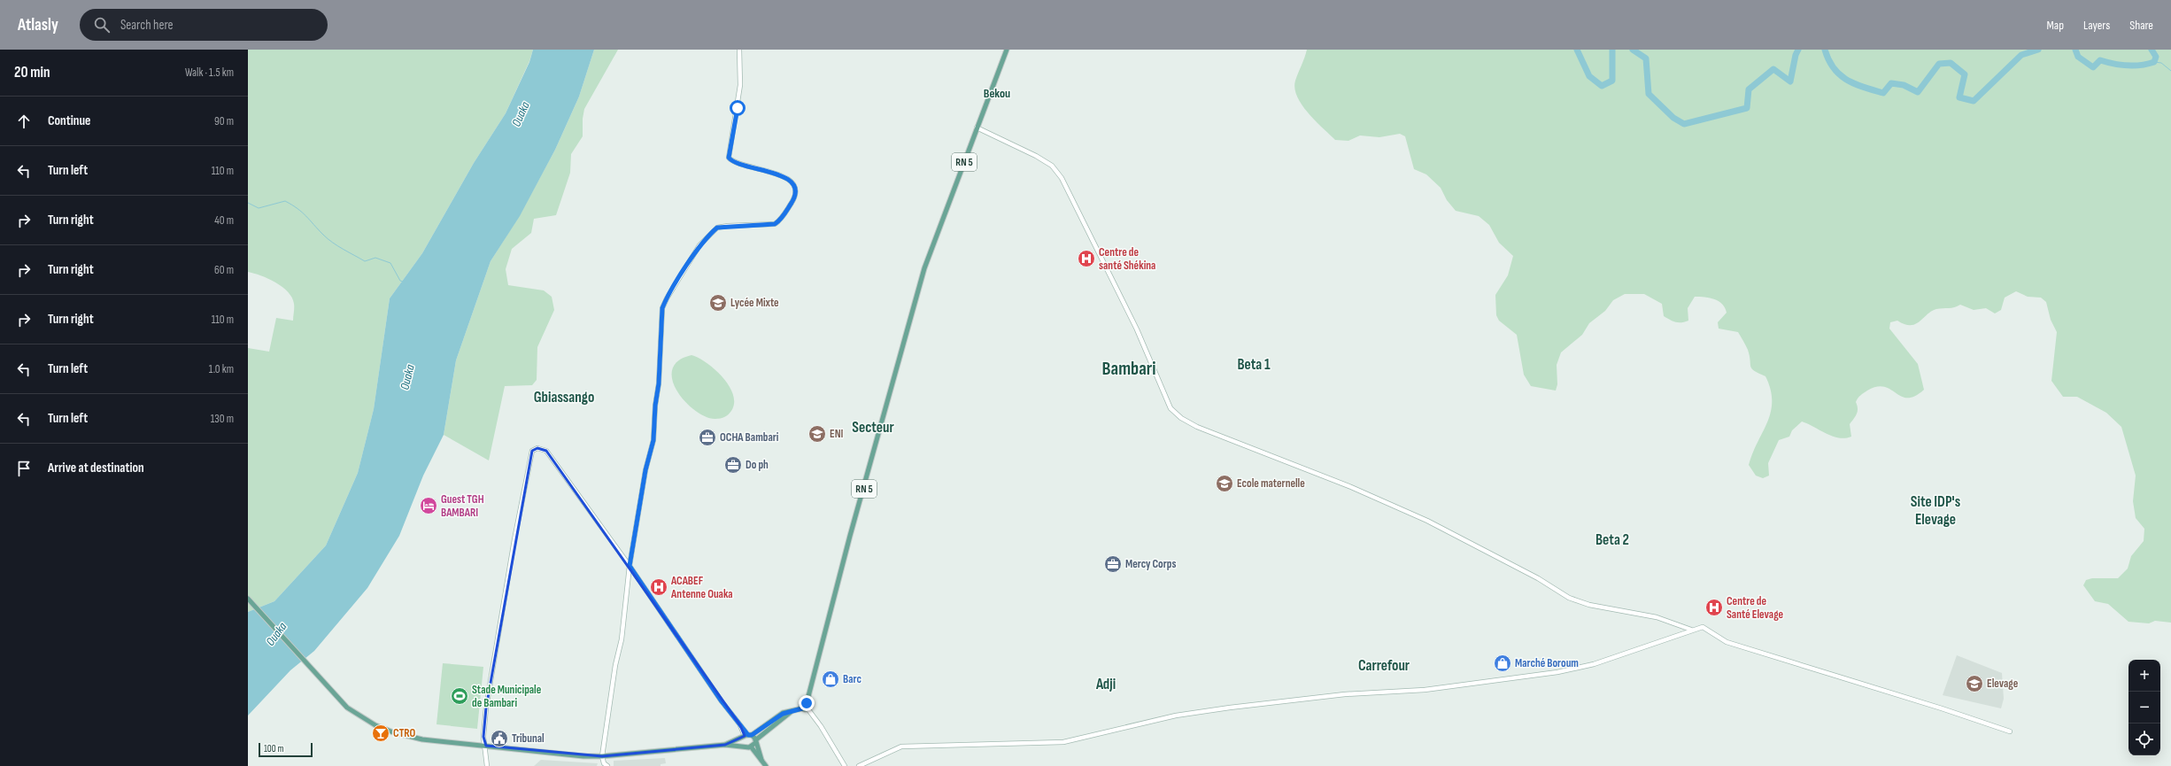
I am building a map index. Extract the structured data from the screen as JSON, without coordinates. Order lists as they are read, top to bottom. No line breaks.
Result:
{"streets":{"main road":["RN 5"]},"districts":["Bekou","Beta 1","Bambari","Gbiassango","Secteur","Site IDP's Elevage","Beta 2","Carrefour","Adji"],"water":["Ouaka"],"places":{"hospital":["Centre de santé Shékina","ACABEF Antenne Ouaka","Centre de Santé Elevage"],"school or university":["Lycée Mixte","ENI","Ecole maternelle","Elevage"],"office":["OCHA Bambari","Do ph","Mercy Corps"],"hotel":["Guest TGH BAMBARI"],"shop":["Marché Boroum","Barc"],"sports":["Stade Municipale de Bambari"],"bar":["CTRO"],"public building":["Tribunal"]},"scale_bar":"100 m","page":{"header":"Atlasly","search":"Search here","nav":["Map","Layers","Share"],"heading":["20 min","Walk · 1.5 km"],"list":[["Continue","90 m"],["Turn left","110 m"],["Turn right","40 m"],["Turn right","60 m"],["Turn right","110 m"],["Turn left","1.0 km"],["Turn left","130 m"],"Arrive at destination"],"map_buttons":["+","−"],"scale":"100 m"}}
